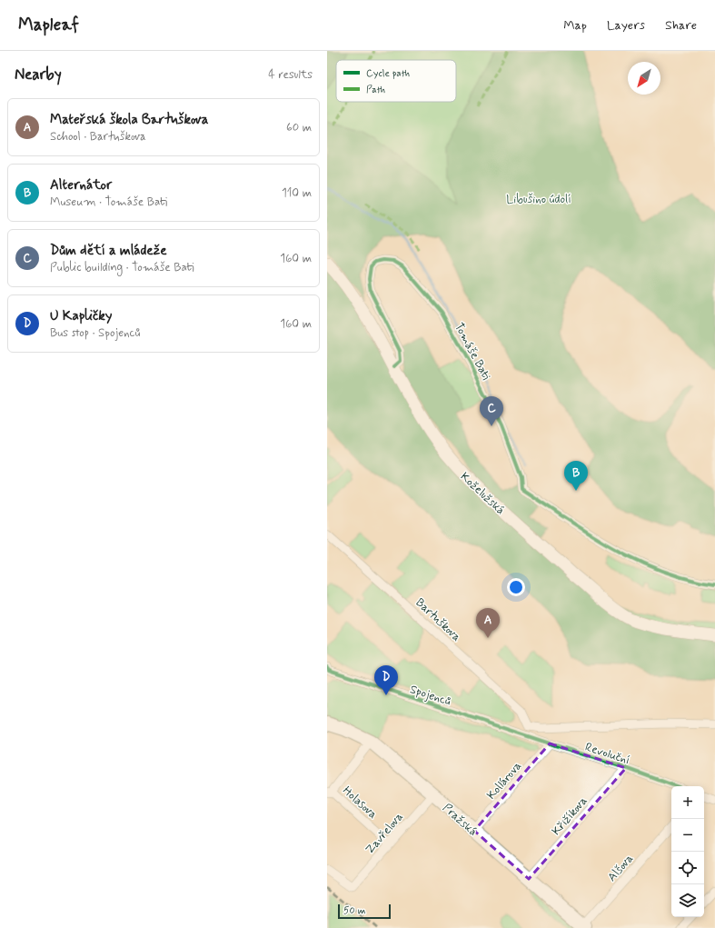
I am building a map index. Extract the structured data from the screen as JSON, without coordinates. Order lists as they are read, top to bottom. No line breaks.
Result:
{"streets":{"main road":["Koželužská","Pražská"],"street":["Tomáše Bati","Bartuškova","Spojenců","Revoluční","Kollárova","Holasova","Křižíkova","Zavřelova","Alšova"]},"crossings":[["Tomáše Bati","Koželužská"],["Spojenců","Revoluční"],["Revoluční","Kollárova"],["Revoluční","Křižíkova"],["Kollárova","Pražská"],["Holasova","Zavřelova"],["Křižíkova","Pražská"],["Pražská","Zavřelova"],["Pražská","Alšova"]],"parks":["Libušino údolí"],"legend":["Cycle path","Path"],"scale_bar":"50 m","north":"bottom left","page":{"header":"Mapleaf","nav":["Map","Layers","Share"],"heading":["Nearby","4 results"],"list":[{"mark":"A","name":"Mateřská škola Bartuškova","note":"School · Bartuškova","value":"60 m"},{"mark":"B","name":"Alternátor","note":"Museum · Tomáše Bati","value":"110 m"},{"mark":"C","name":"Dům dětí a mládeže","note":"Public building · Tomáše Bati","value":"160 m"},{"mark":"D","name":"U Kapličky","note":"Bus stop · Spojenců","value":"160 m"}],"pins":["C","B","A","D"],"map_buttons":["+","−"],"scale":"50 m"}}
